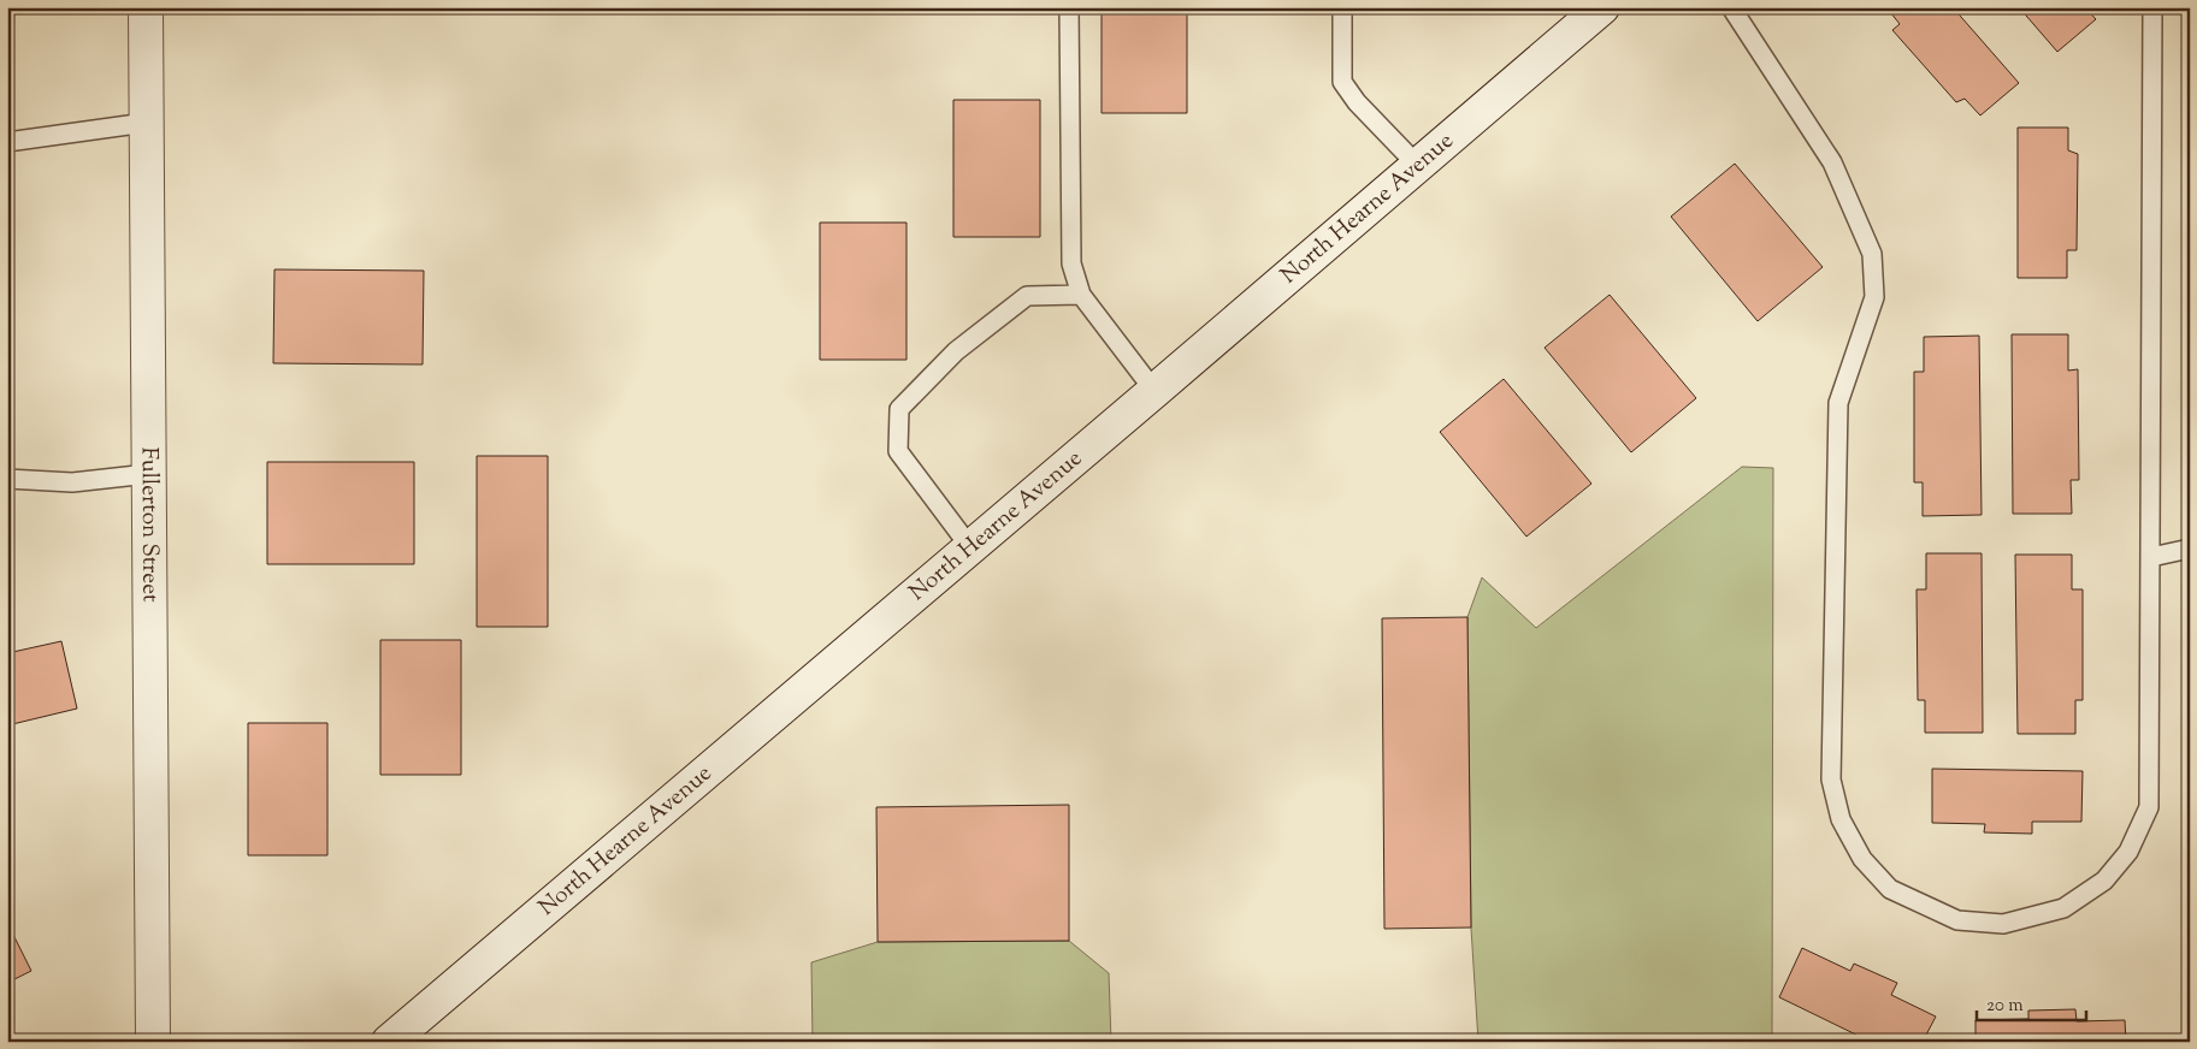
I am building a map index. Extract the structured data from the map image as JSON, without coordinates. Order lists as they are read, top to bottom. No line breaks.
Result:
{"streets":{"main road":["North Hearne Avenue","Fullerton Street"]},"scale_bar":"20 m"}
